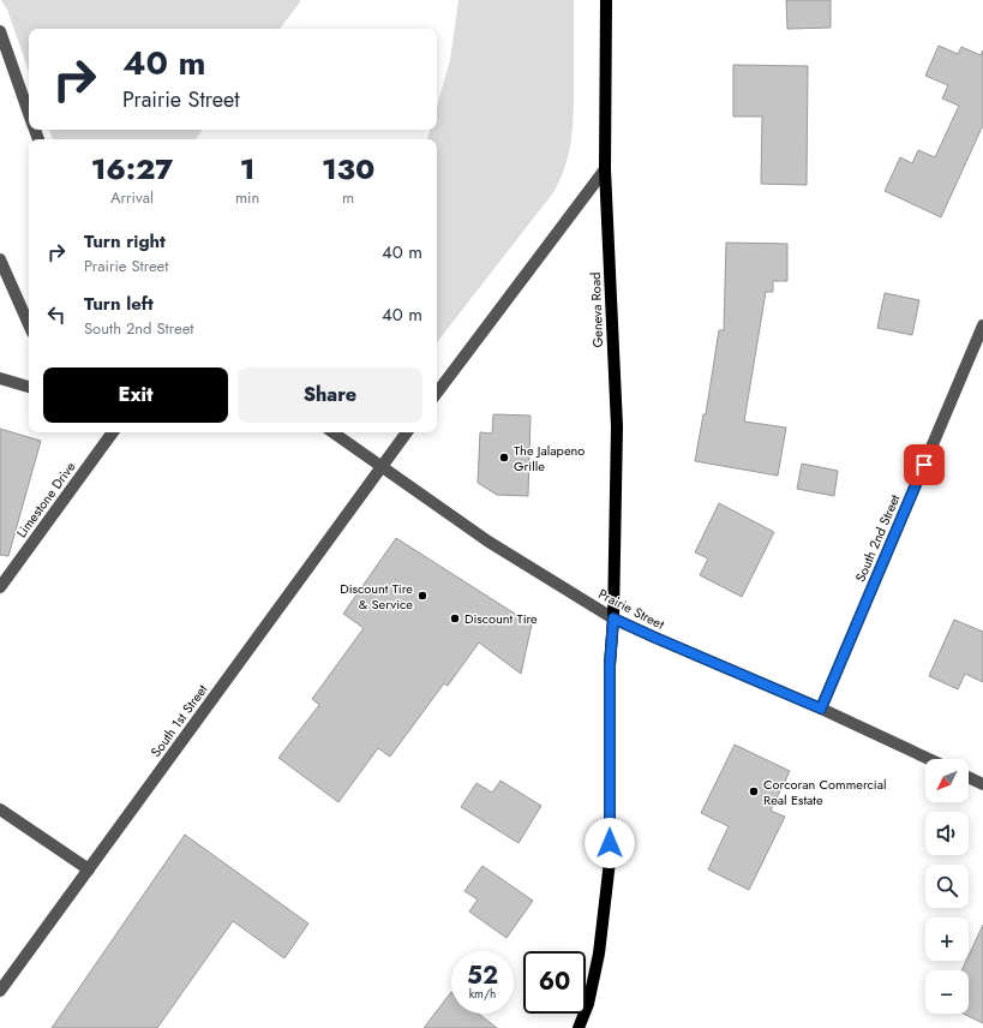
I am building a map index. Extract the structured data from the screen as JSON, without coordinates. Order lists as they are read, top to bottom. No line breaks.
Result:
{"streets":{"main road":["Geneva Road"],"street":["Limestone Drive","South 2nd Street","Prairie Street","South 1st Street"]},"crossings":[["Geneva Road","Prairie Street"],["South 2nd Street","Prairie Street"],["Prairie Street","South 1st Street"]],"places":["The Jalapeno Grille","Discount Tire & Service","Discount Tire","Corcoran Commercial Real Estate"],"north":"bottom left","page":{"turn":["40 m","Prairie Street"],"eta":["16:27","Arrival","1","min","130","m"],"list":[{"name":"Turn right","note":"Prairie Street","value":"40 m"},{"name":"Turn left","note":"South 2nd Street","value":"40 m"}],"buttons":["Exit","Share"],"map_buttons":["+","−"],"speed":"52 km/h","limit":"60"}}
